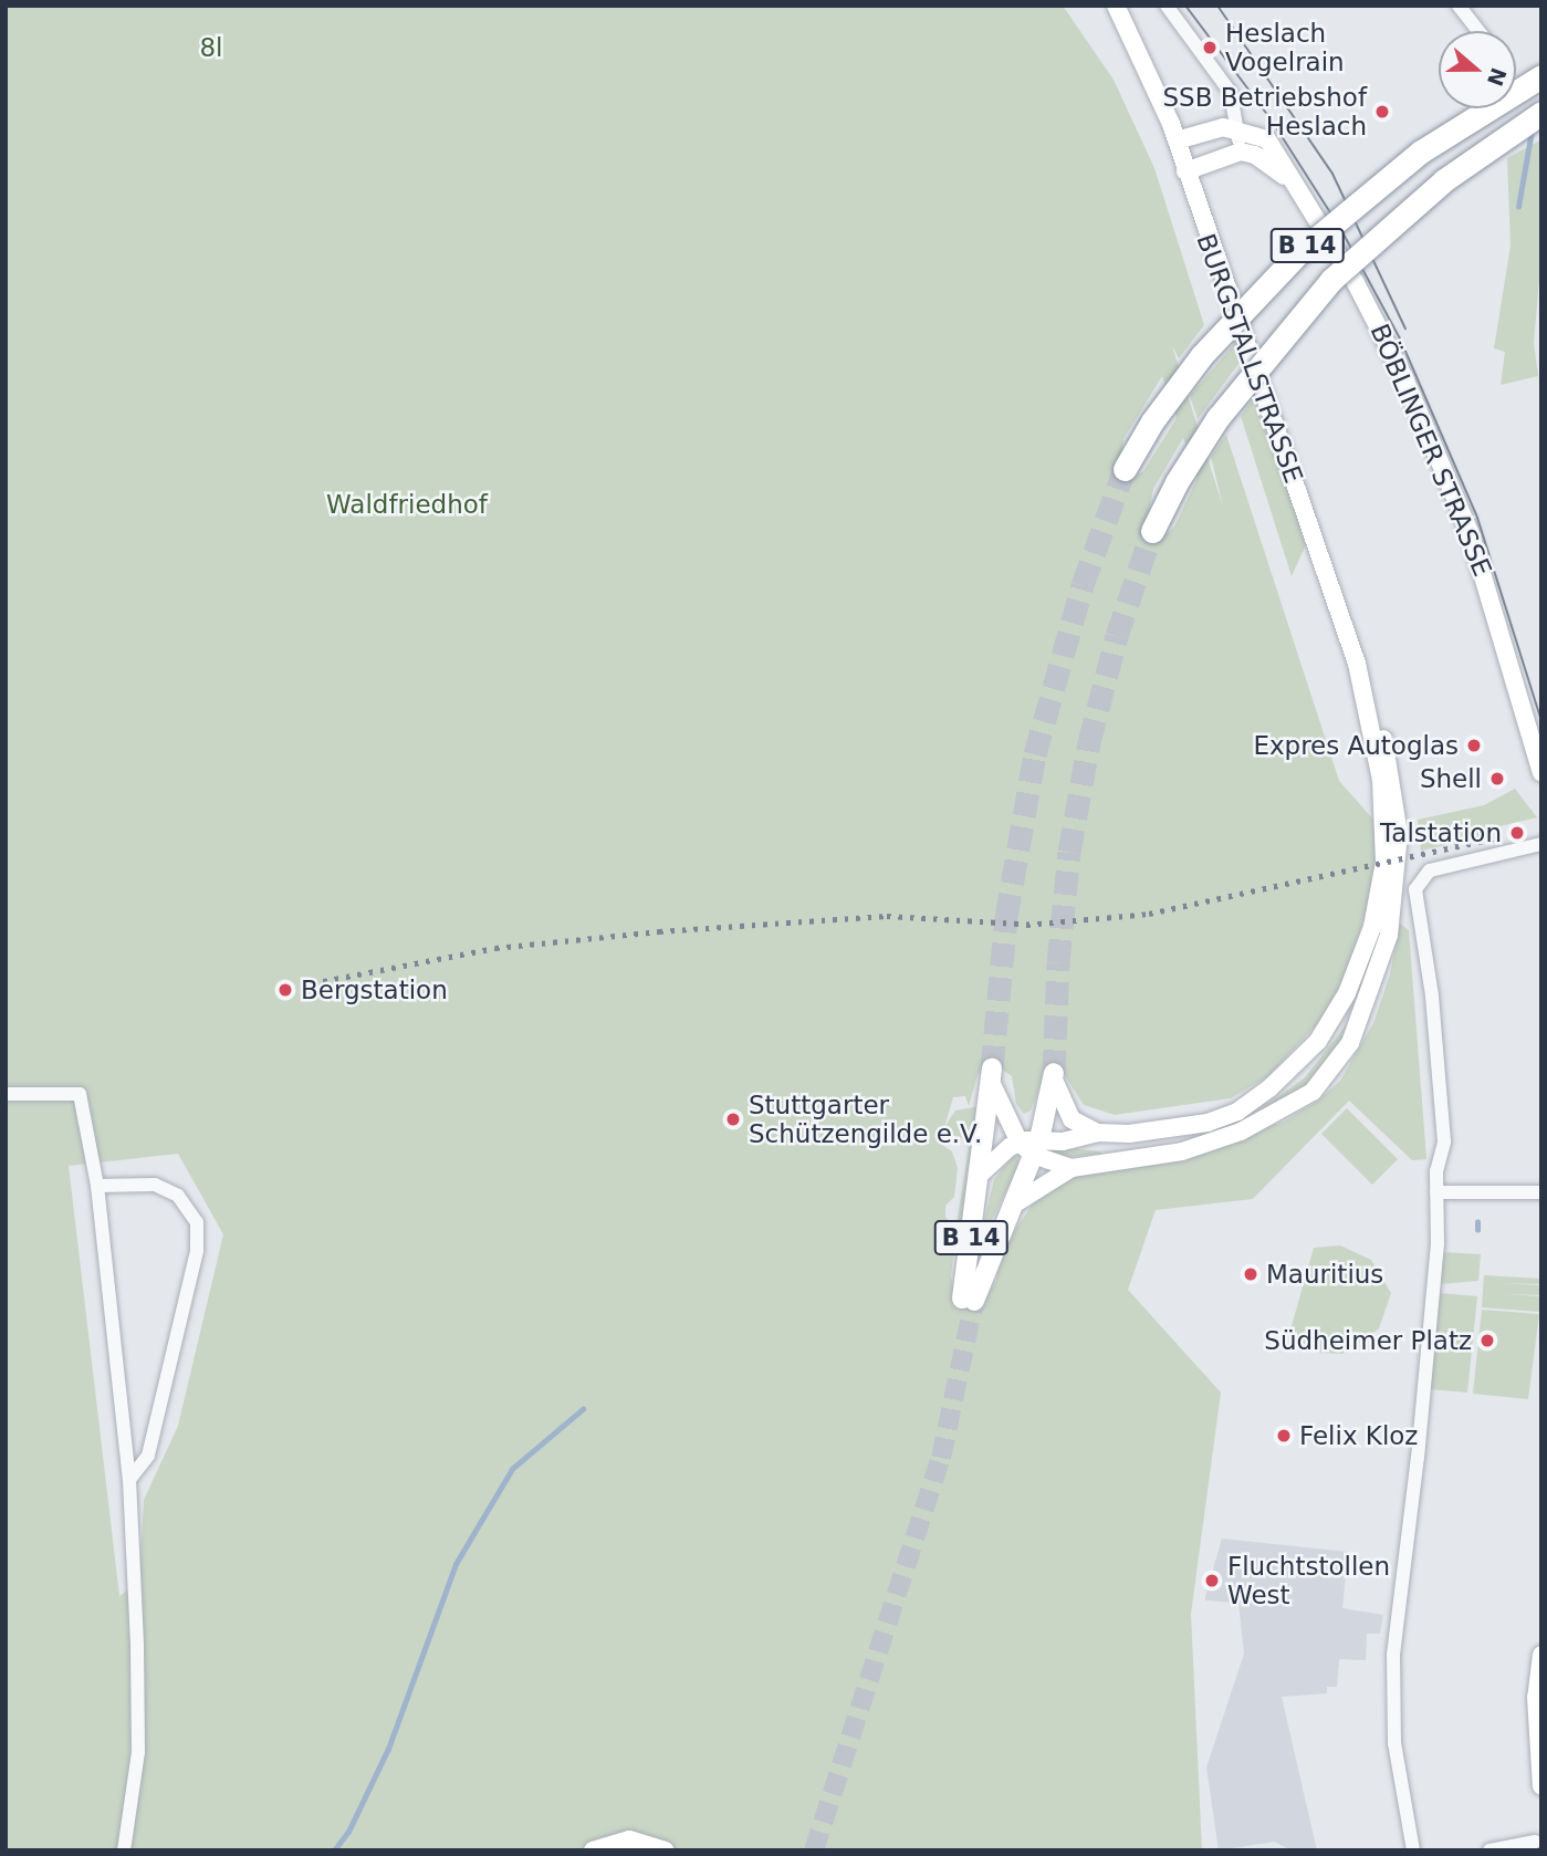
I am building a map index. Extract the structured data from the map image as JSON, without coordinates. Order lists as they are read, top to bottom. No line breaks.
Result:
{"streets":{"highway":["B 14"],"main road":["BURGSTALLSTRASSE","BÖBLINGER STRASSE"]},"crossings":[["B 14","BURGSTALLSTRASSE"]],"parks":["8l","Waldfriedhof"],"places":["Heslach Vogelrain","SSB Betriebshof Heslach","Expres Autoglas","Shell","Talstation","Bergstation","Stuttgarter Schützengilde e.V.","Mauritius","Südheimer Platz","Felix Kloz","Fluchtstollen West"],"north":"right"}
